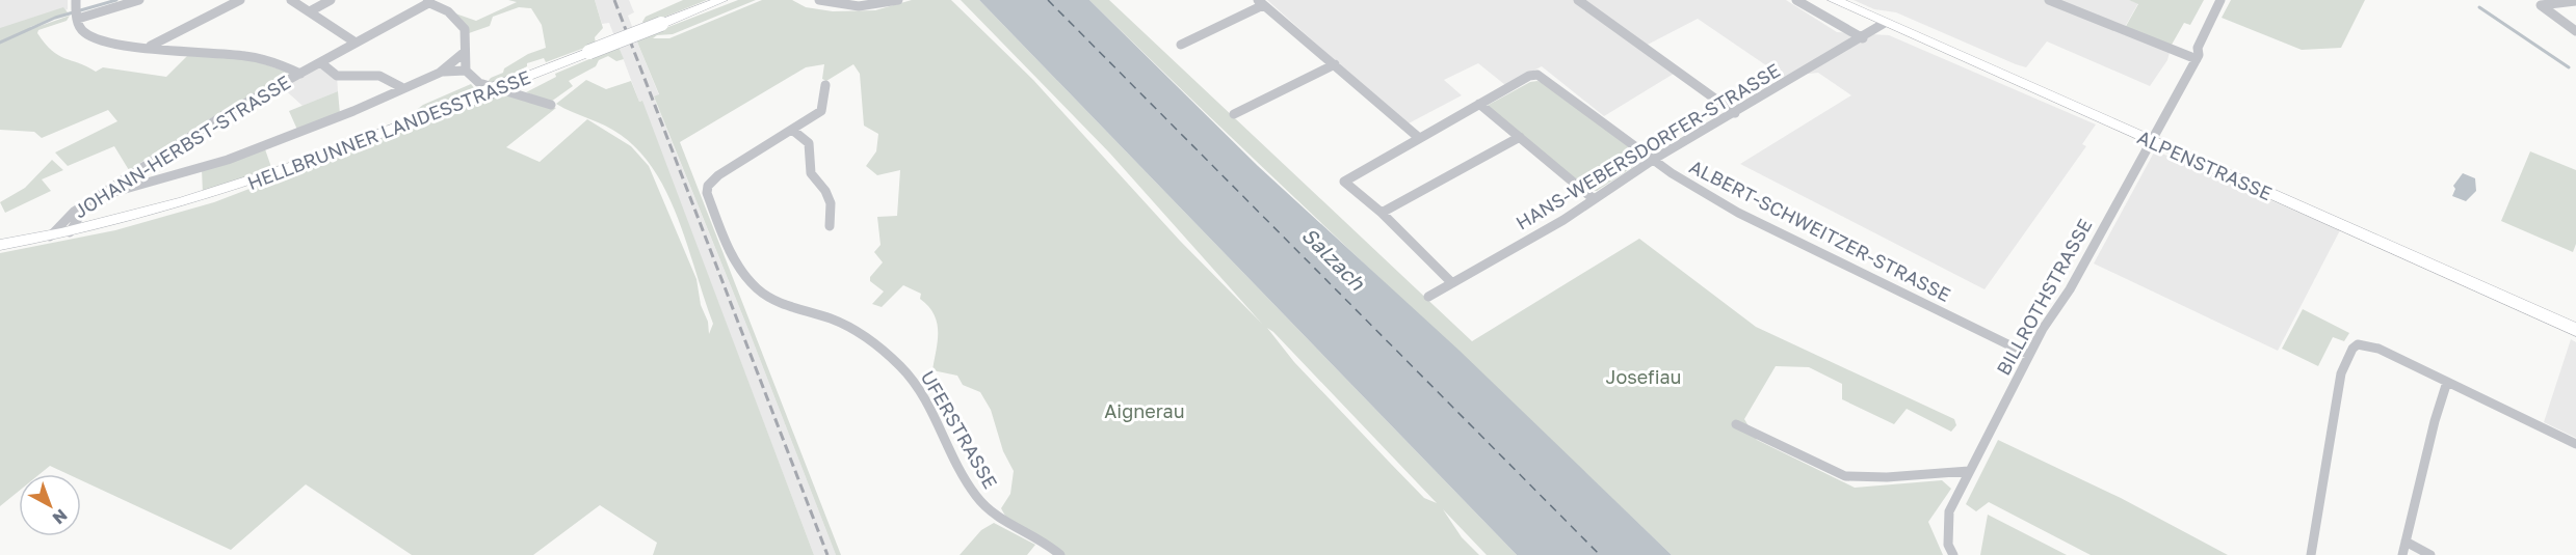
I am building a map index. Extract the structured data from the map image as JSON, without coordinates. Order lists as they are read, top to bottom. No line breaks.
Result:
{"streets":{"main road":["HELLBRUNNER LANDESSTRASSE","ALPENSTRASSE"],"street":["JOHANN-HERBST-STRASSE","HANS-WEBERSDORFER-STRASSE","ALBERT-SCHWEITZER-STRASSE","BILLROTHSTRASSE","UFERSTRASSE"]},"crossings":[["HELLBRUNNER LANDESSTRASSE","JOHANN-HERBST-STRASSE"],["HANS-WEBERSDORFER-STRASSE","ALPENSTRASSE"],["HANS-WEBERSDORFER-STRASSE","ALBERT-SCHWEITZER-STRASSE"],["ALPENSTRASSE","BILLROTHSTRASSE"],["ALBERT-SCHWEITZER-STRASSE","BILLROTHSTRASSE"]],"water":["Salzach"],"parks":["Josefiau","Aignerau"],"north":"bottom right"}
